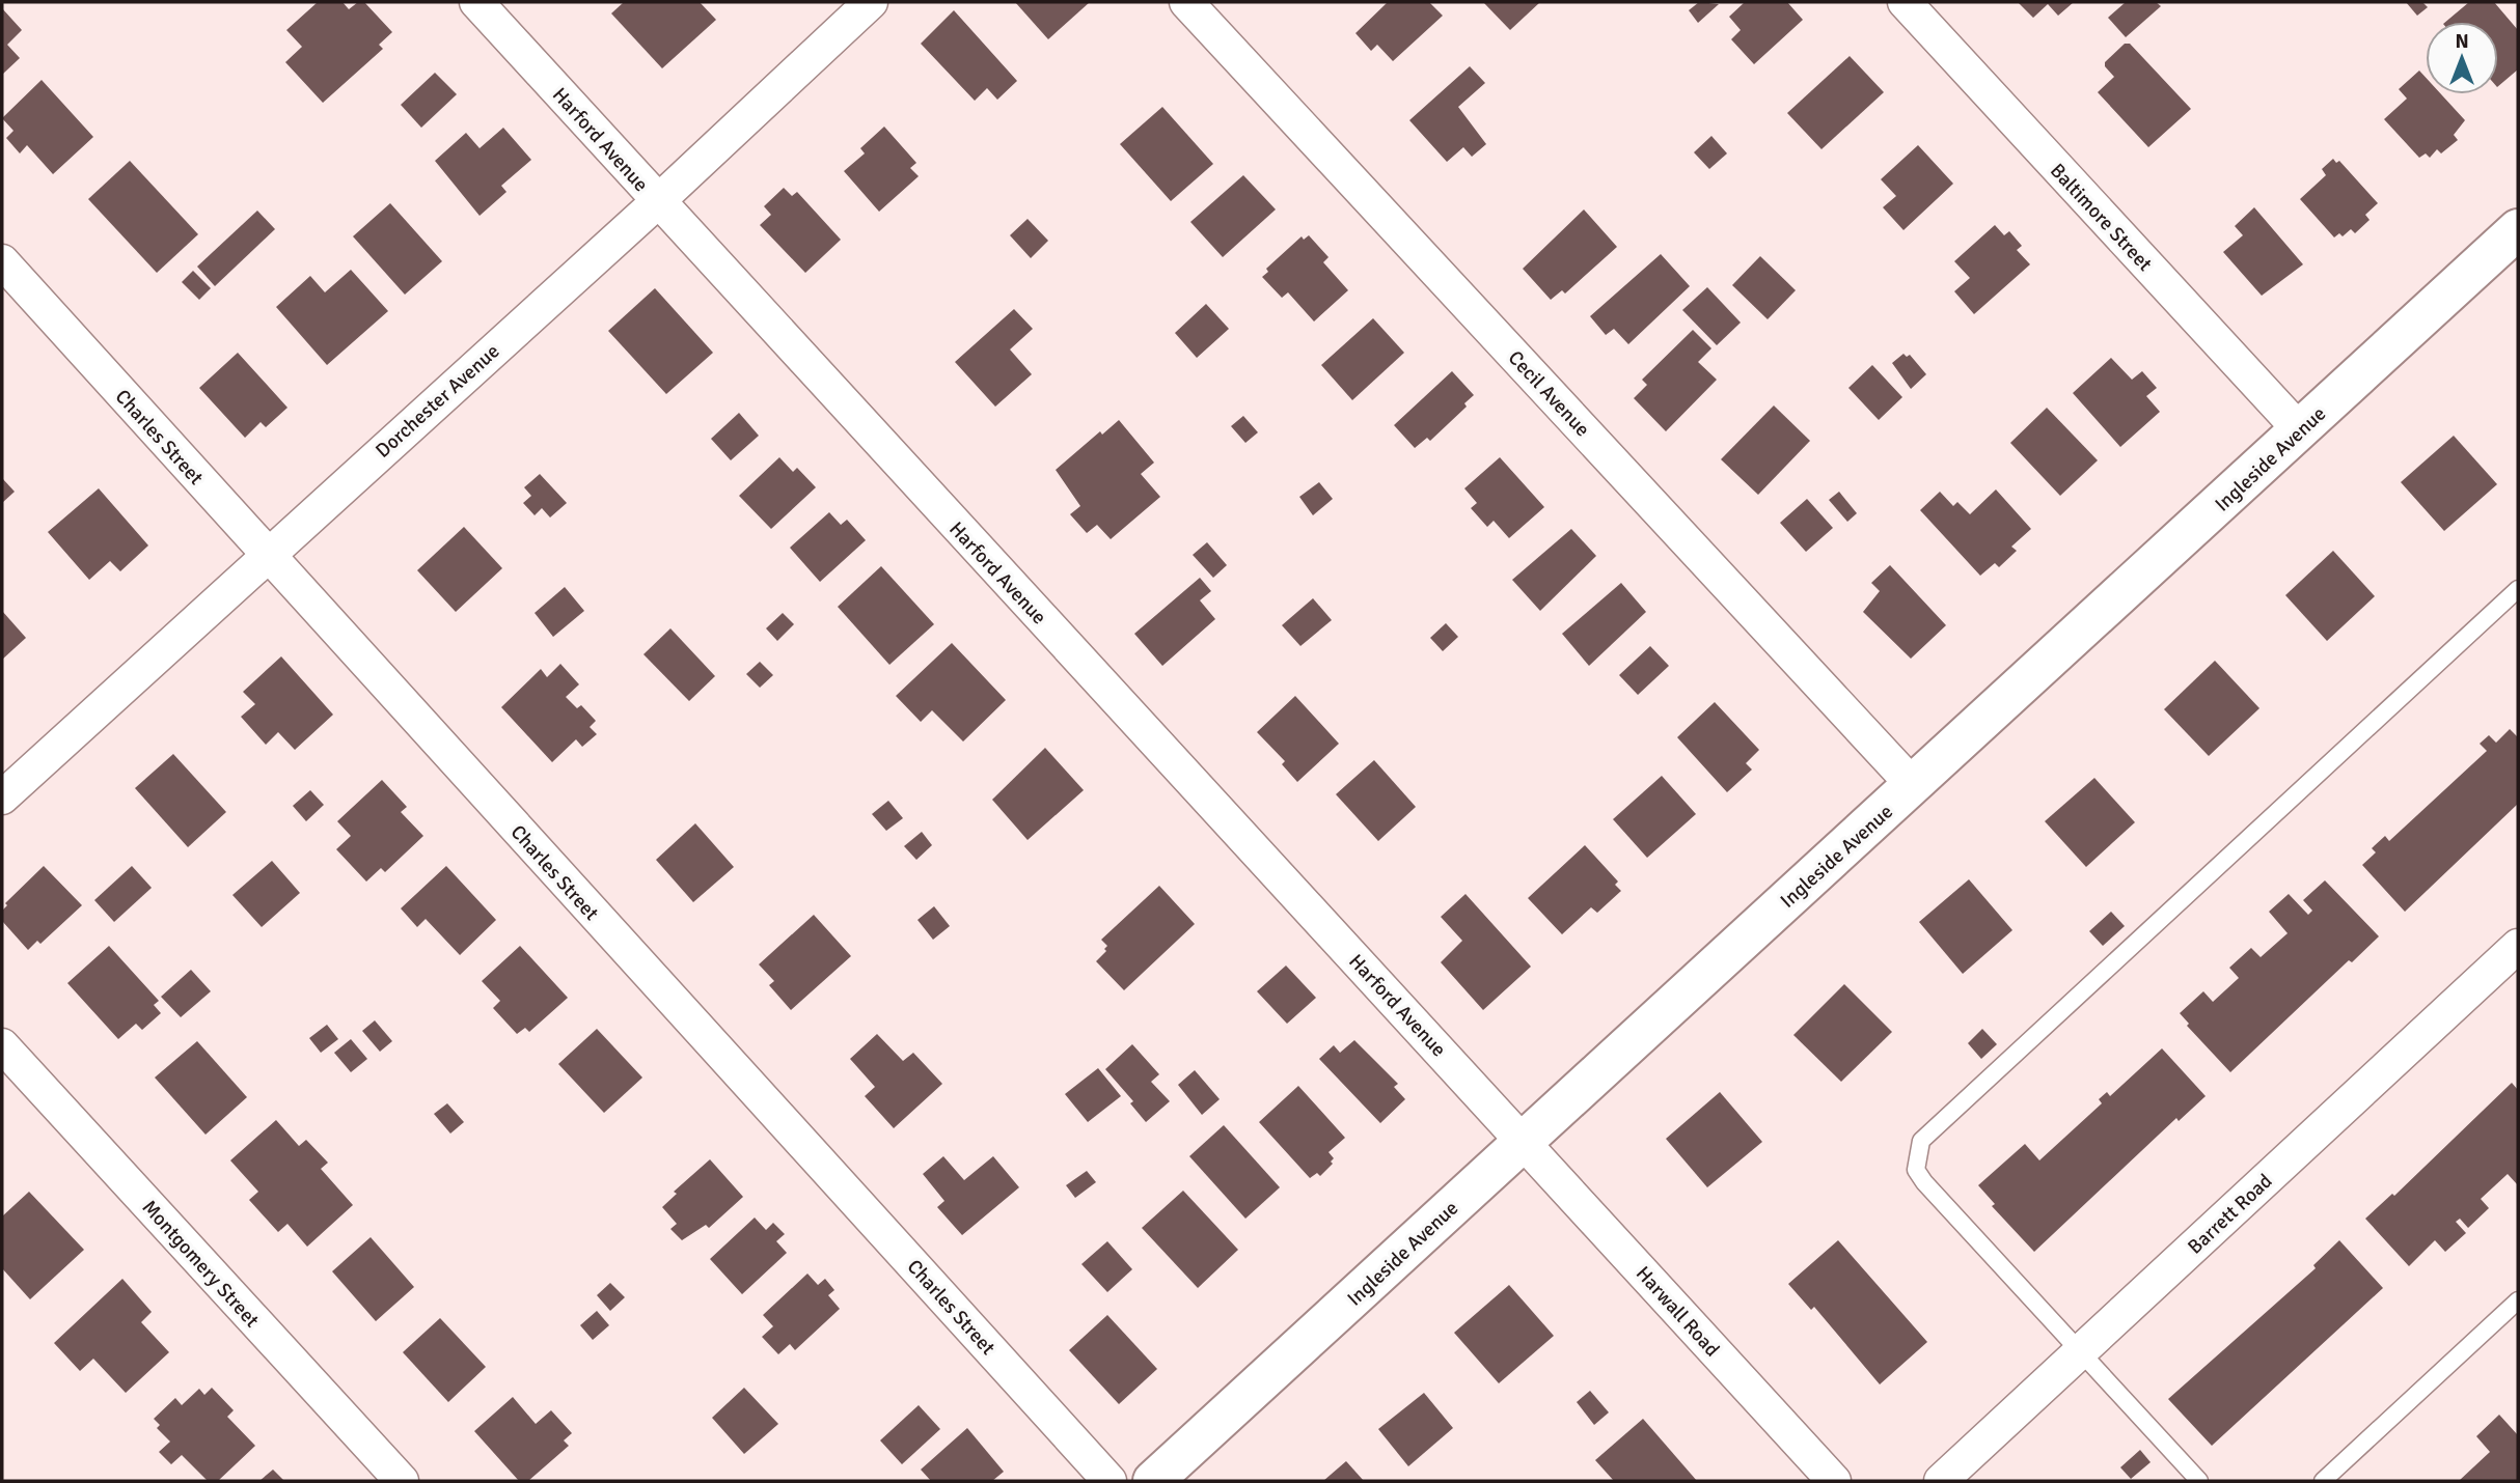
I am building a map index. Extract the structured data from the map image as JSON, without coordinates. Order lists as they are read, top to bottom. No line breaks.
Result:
{"streets":{"main road":["Ingleside Avenue"],"street":["Harford Avenue","Baltimore Street","Cecil Avenue","Dorchester Avenue","Charles Street","Barrett Road","Montgomery Street","Harwall Road"]},"crossings":[["Harford Avenue","Dorchester Avenue"],["Harford Avenue","Ingleside Avenue"],["Harford Avenue","Harwall Road"],["Baltimore Street","Ingleside Avenue"],["Cecil Avenue","Ingleside Avenue"],["Dorchester Avenue","Charles Street"],["Ingleside Avenue","Harwall Road"]],"north":"top"}
